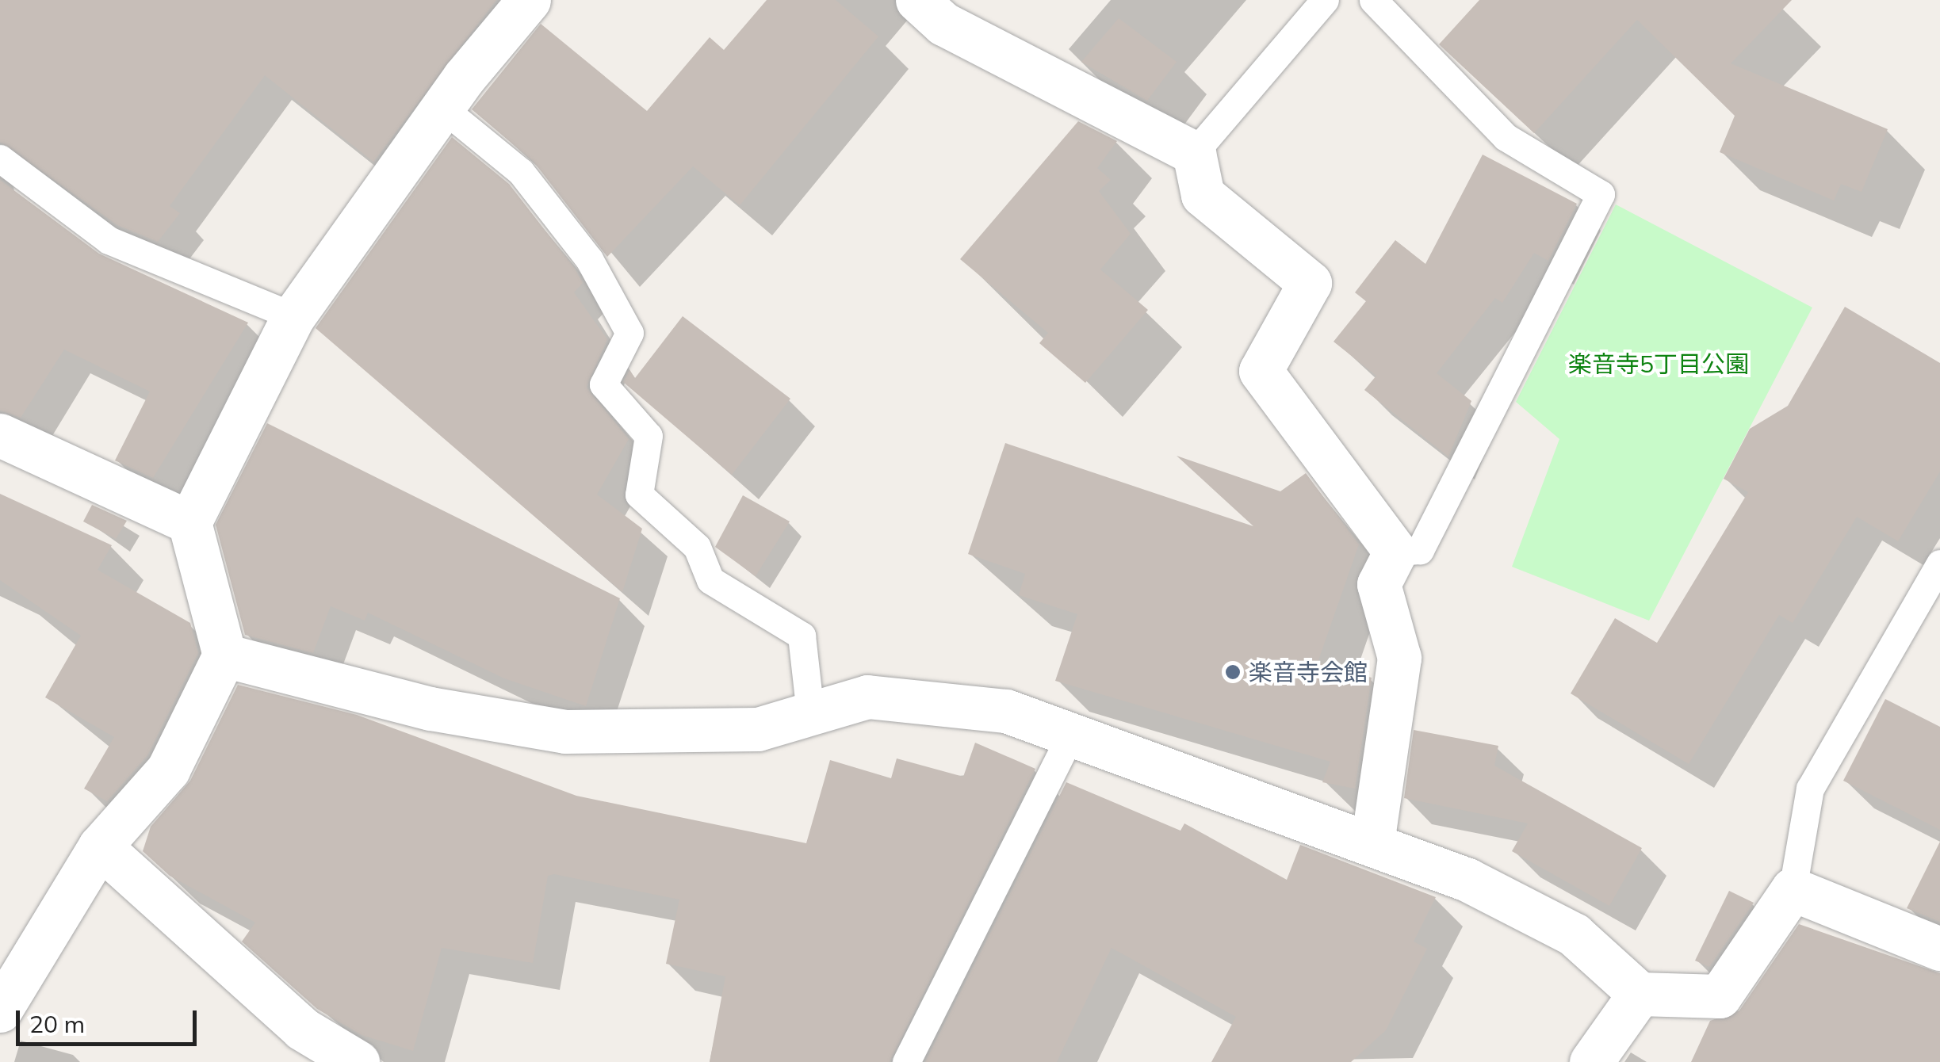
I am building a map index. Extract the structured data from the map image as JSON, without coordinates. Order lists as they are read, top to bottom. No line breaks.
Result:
{"parks":["楽音寺5丁目公園"],"places":["楽音寺会館"],"scale_bar":"20 m"}
